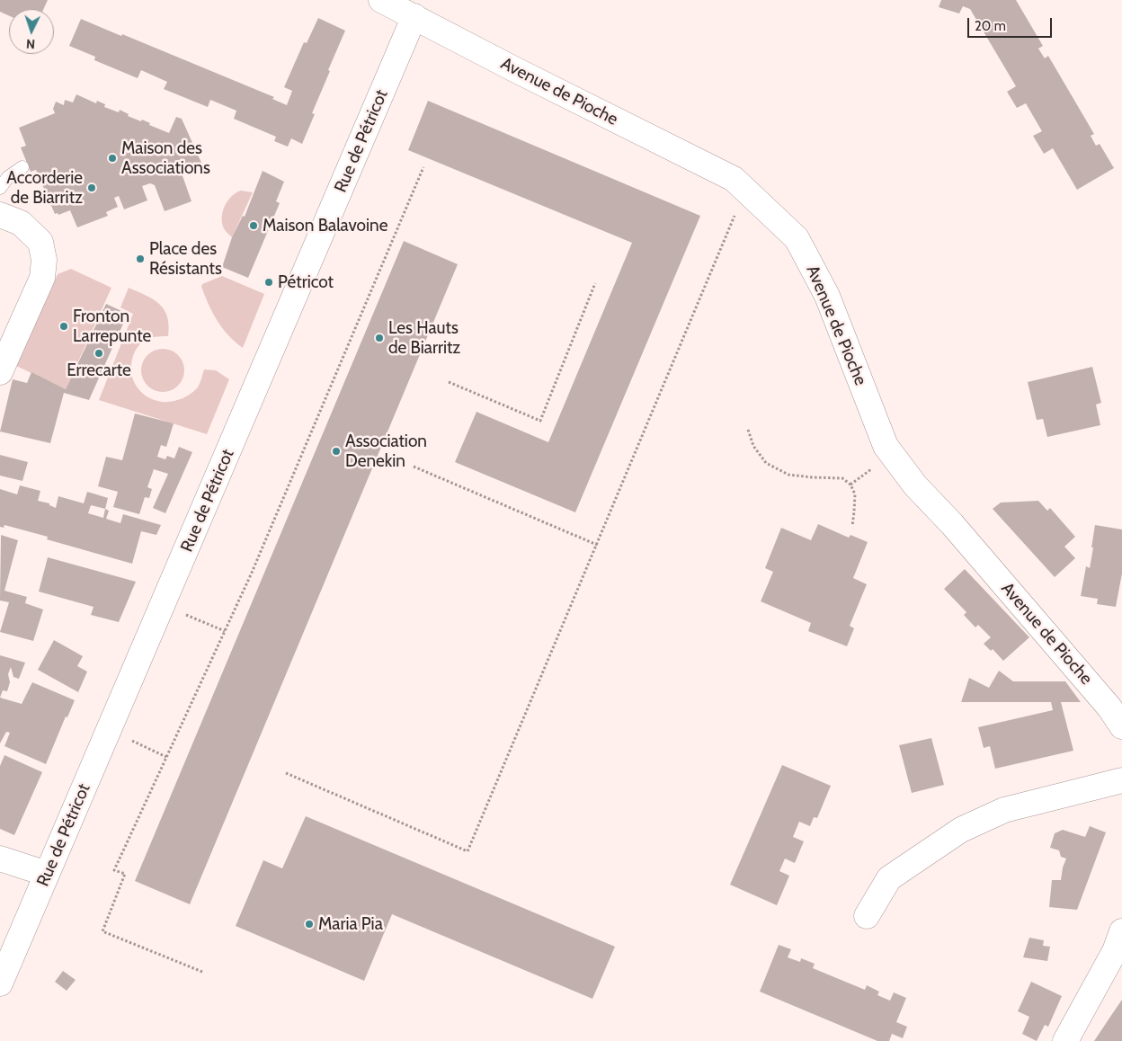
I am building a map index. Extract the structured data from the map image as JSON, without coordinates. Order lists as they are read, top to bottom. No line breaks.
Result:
{"streets":{"street":["Avenue de Pioche","Rue de Pétricot"]},"crossings":[["Avenue de Pioche","Rue de Pétricot"]],"places":["Maison des Associations","Accorderie de Biarritz","Maison Balavoine","Place des Résistants","Pétricot","Fronton Larrepunte","Les Hauts de Biarritz","Errecarte","Association Denekin","Maria Pia"],"scale_bar":"20 m","north":"bottom"}
